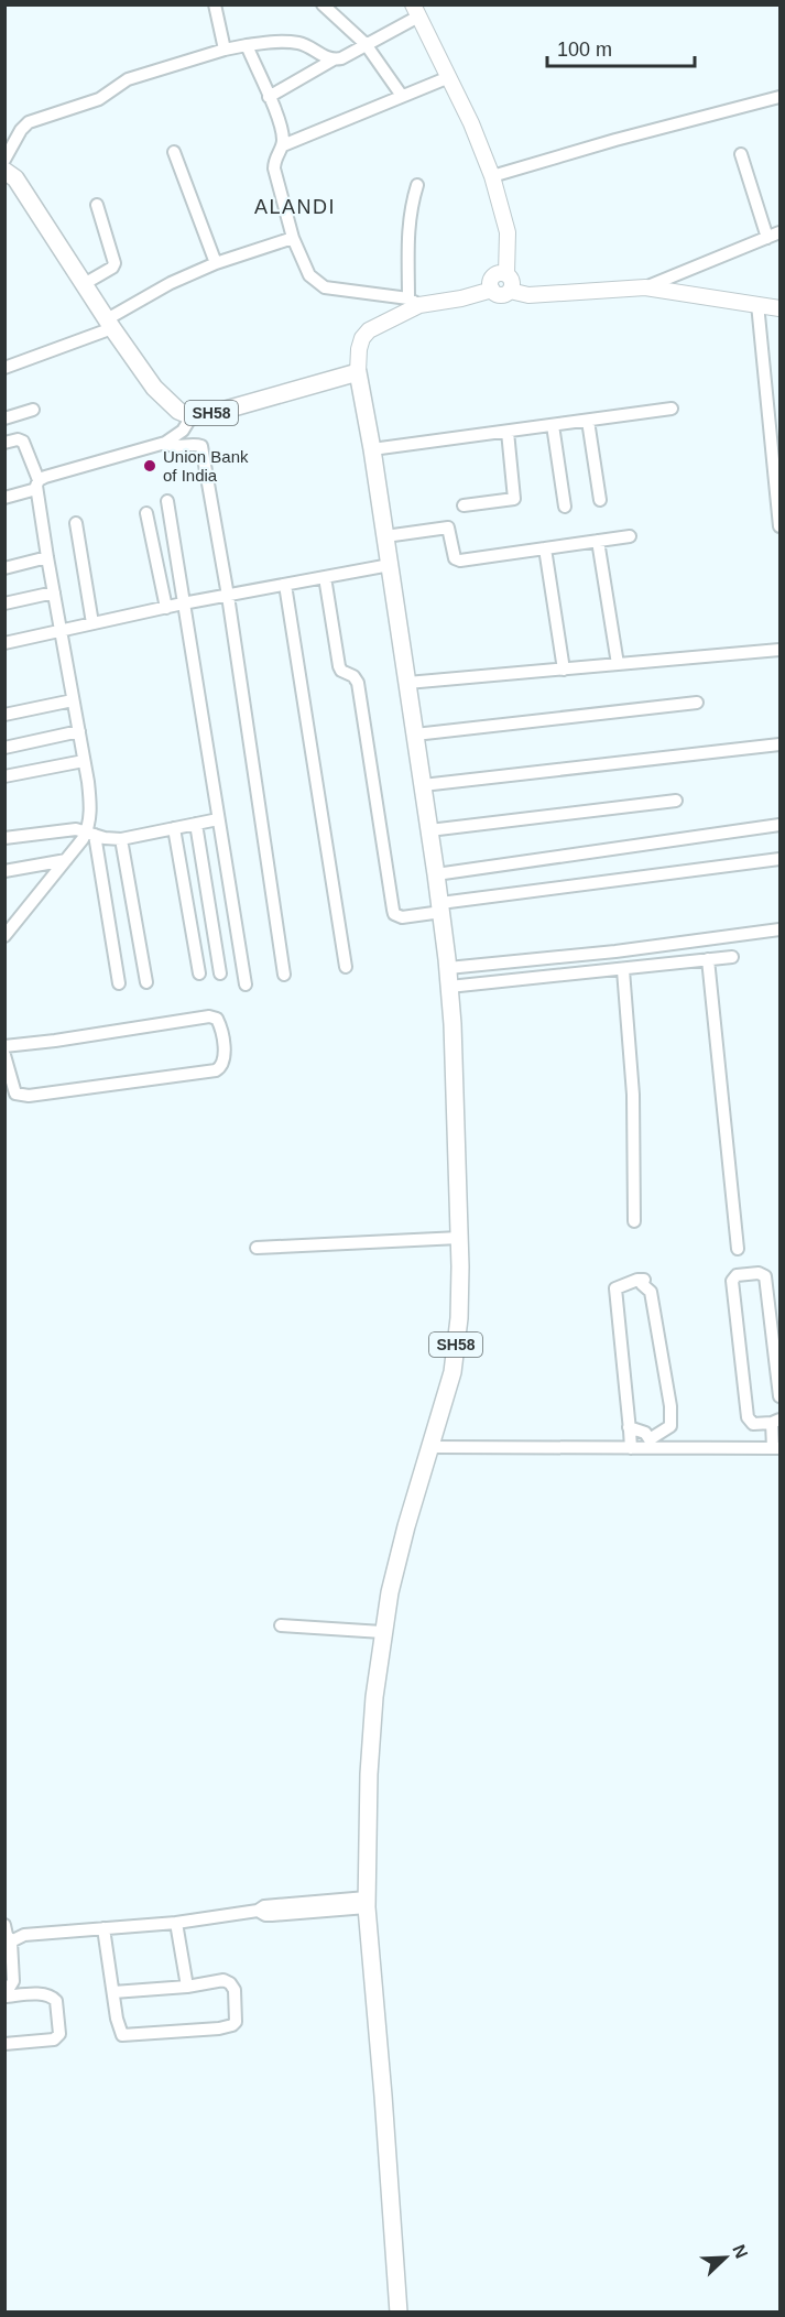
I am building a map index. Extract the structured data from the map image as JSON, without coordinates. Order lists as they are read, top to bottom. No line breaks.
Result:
{"streets":{"main road":["SH58"]},"districts":["ALANDI"],"places":["Union Bank of India"],"scale_bar":"100 m","north":"top right"}
